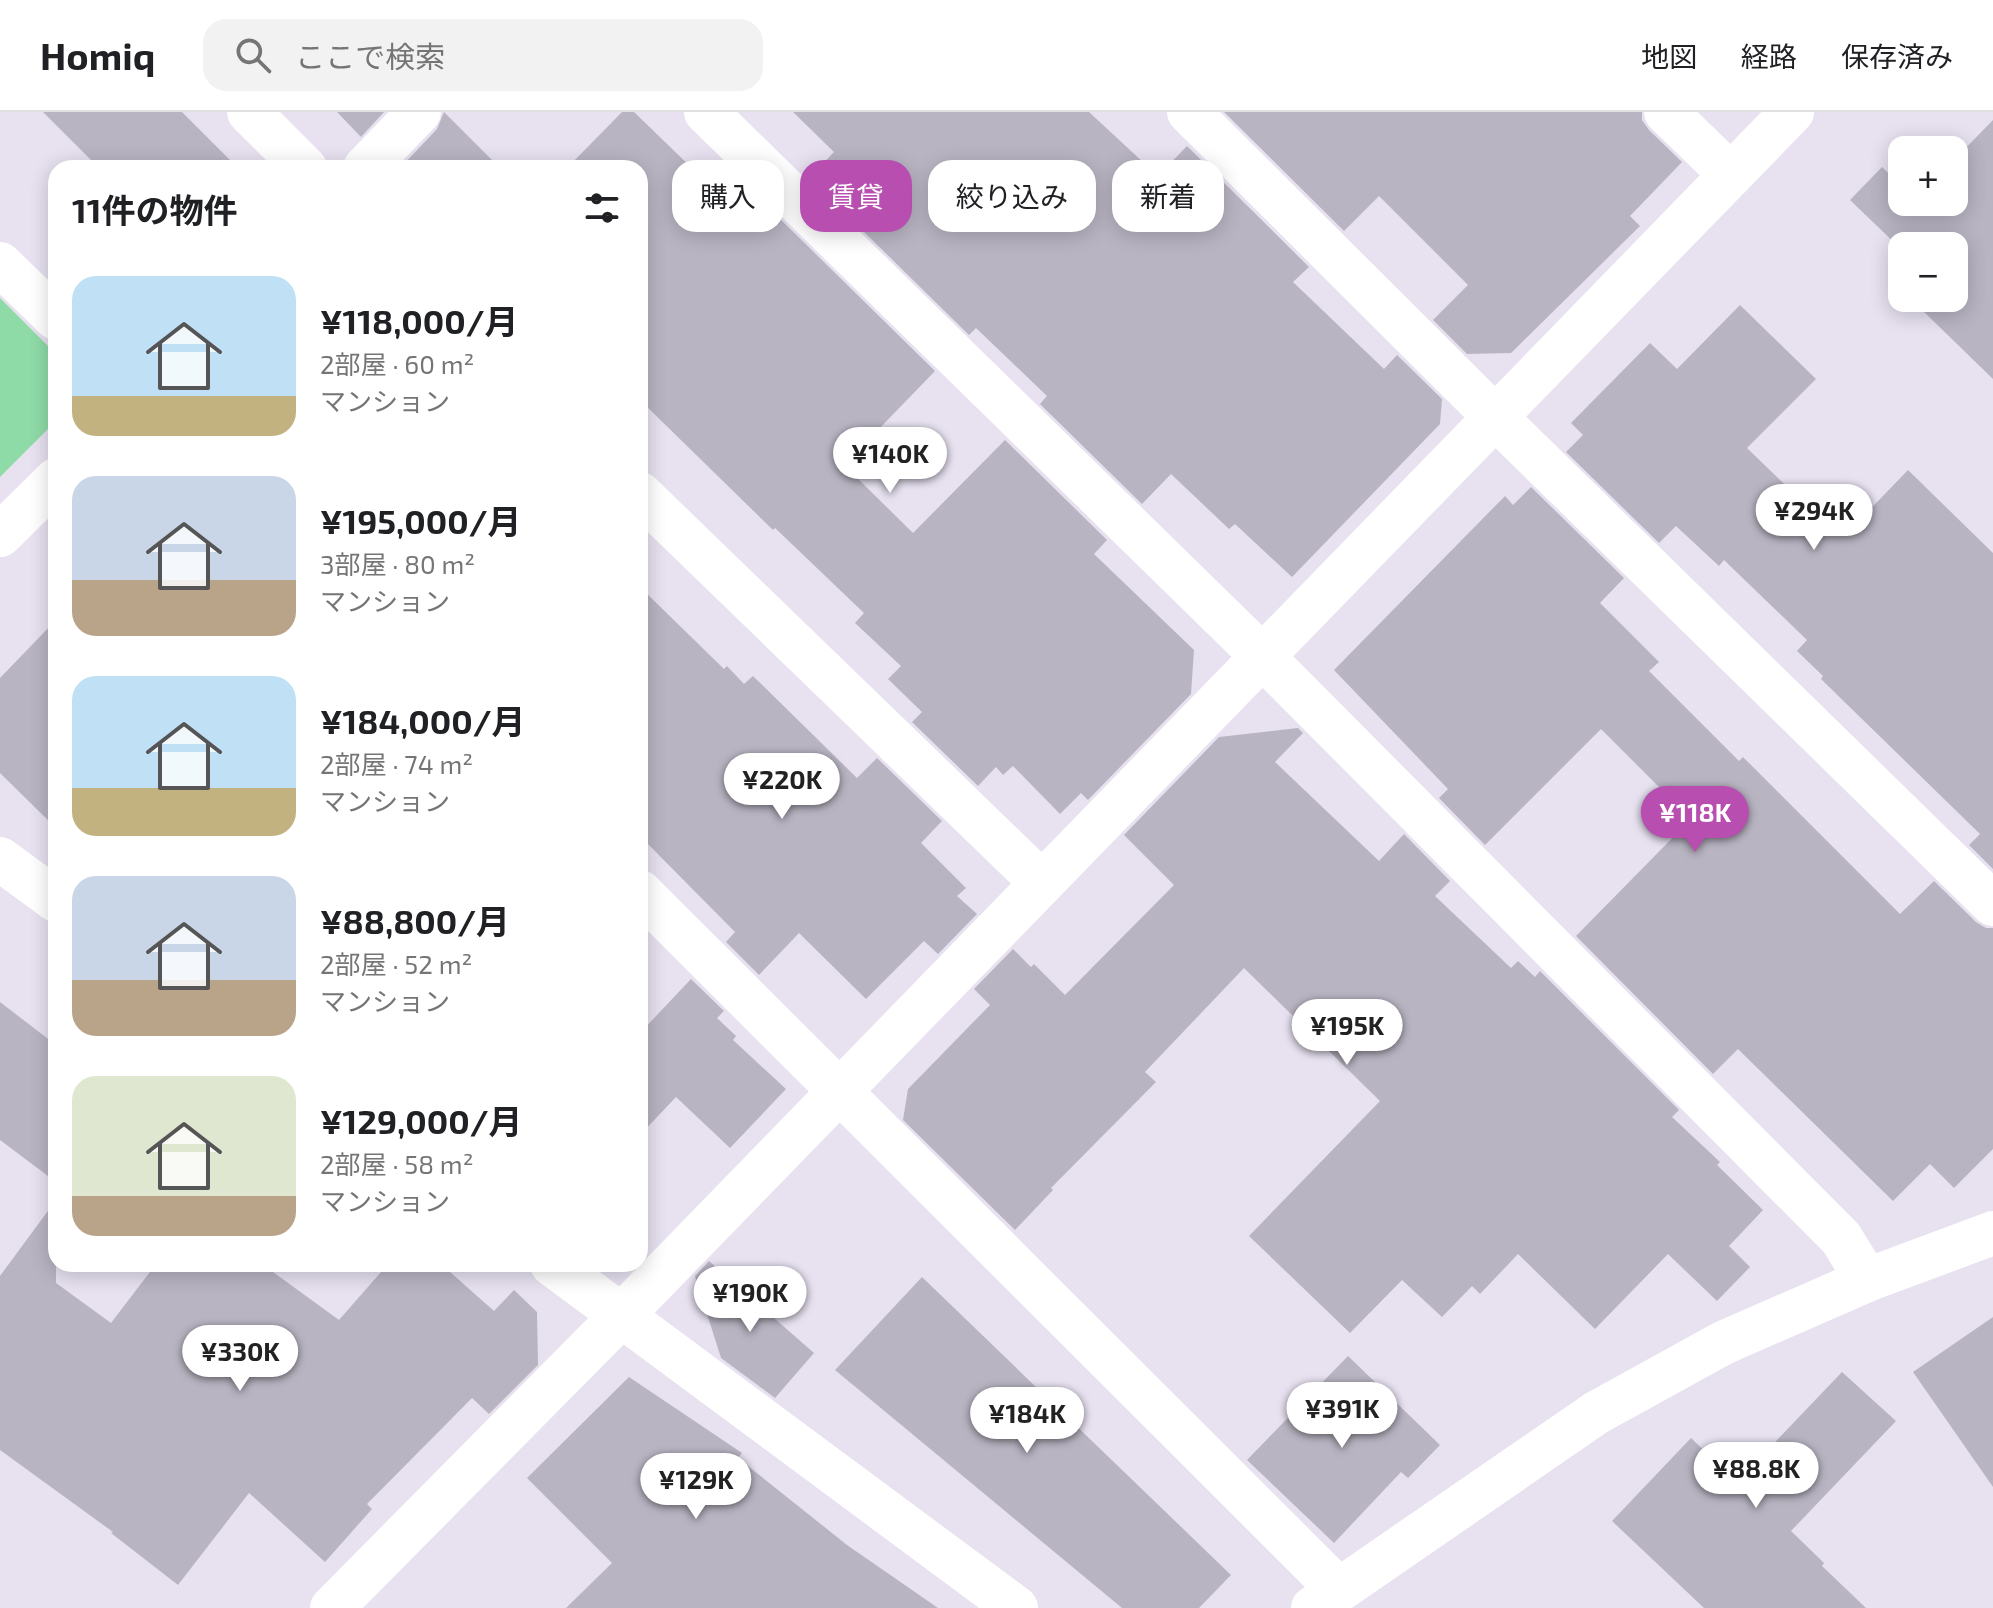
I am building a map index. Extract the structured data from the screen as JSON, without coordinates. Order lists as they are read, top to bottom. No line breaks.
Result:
{"page":{"header":"Homiq","search":"ここで検索","nav":["地図","経路","保存済み"],"map_buttons":["+","−"],"chip":["購入","賃貸","絞り込み","新着"],"heading":"11件の物件","list":[{"name":"¥118,000/月","note":"2部屋 · 60 m² · マンション"},{"name":"¥195,000/月","note":"3部屋 · 80 m² · マンション"},{"name":"¥184,000/月","note":"2部屋 · 74 m² · マンション"},{"name":"¥88,800/月","note":"2部屋 · 52 m² · マンション"},{"name":"¥129,000/月","note":"2部屋 · 58 m² · マンション"}],"price":["¥140K","¥294K","¥220K","¥118K","¥195K","¥190K","¥330K","¥391K","¥184K","¥88.8K","¥129K"]}}
